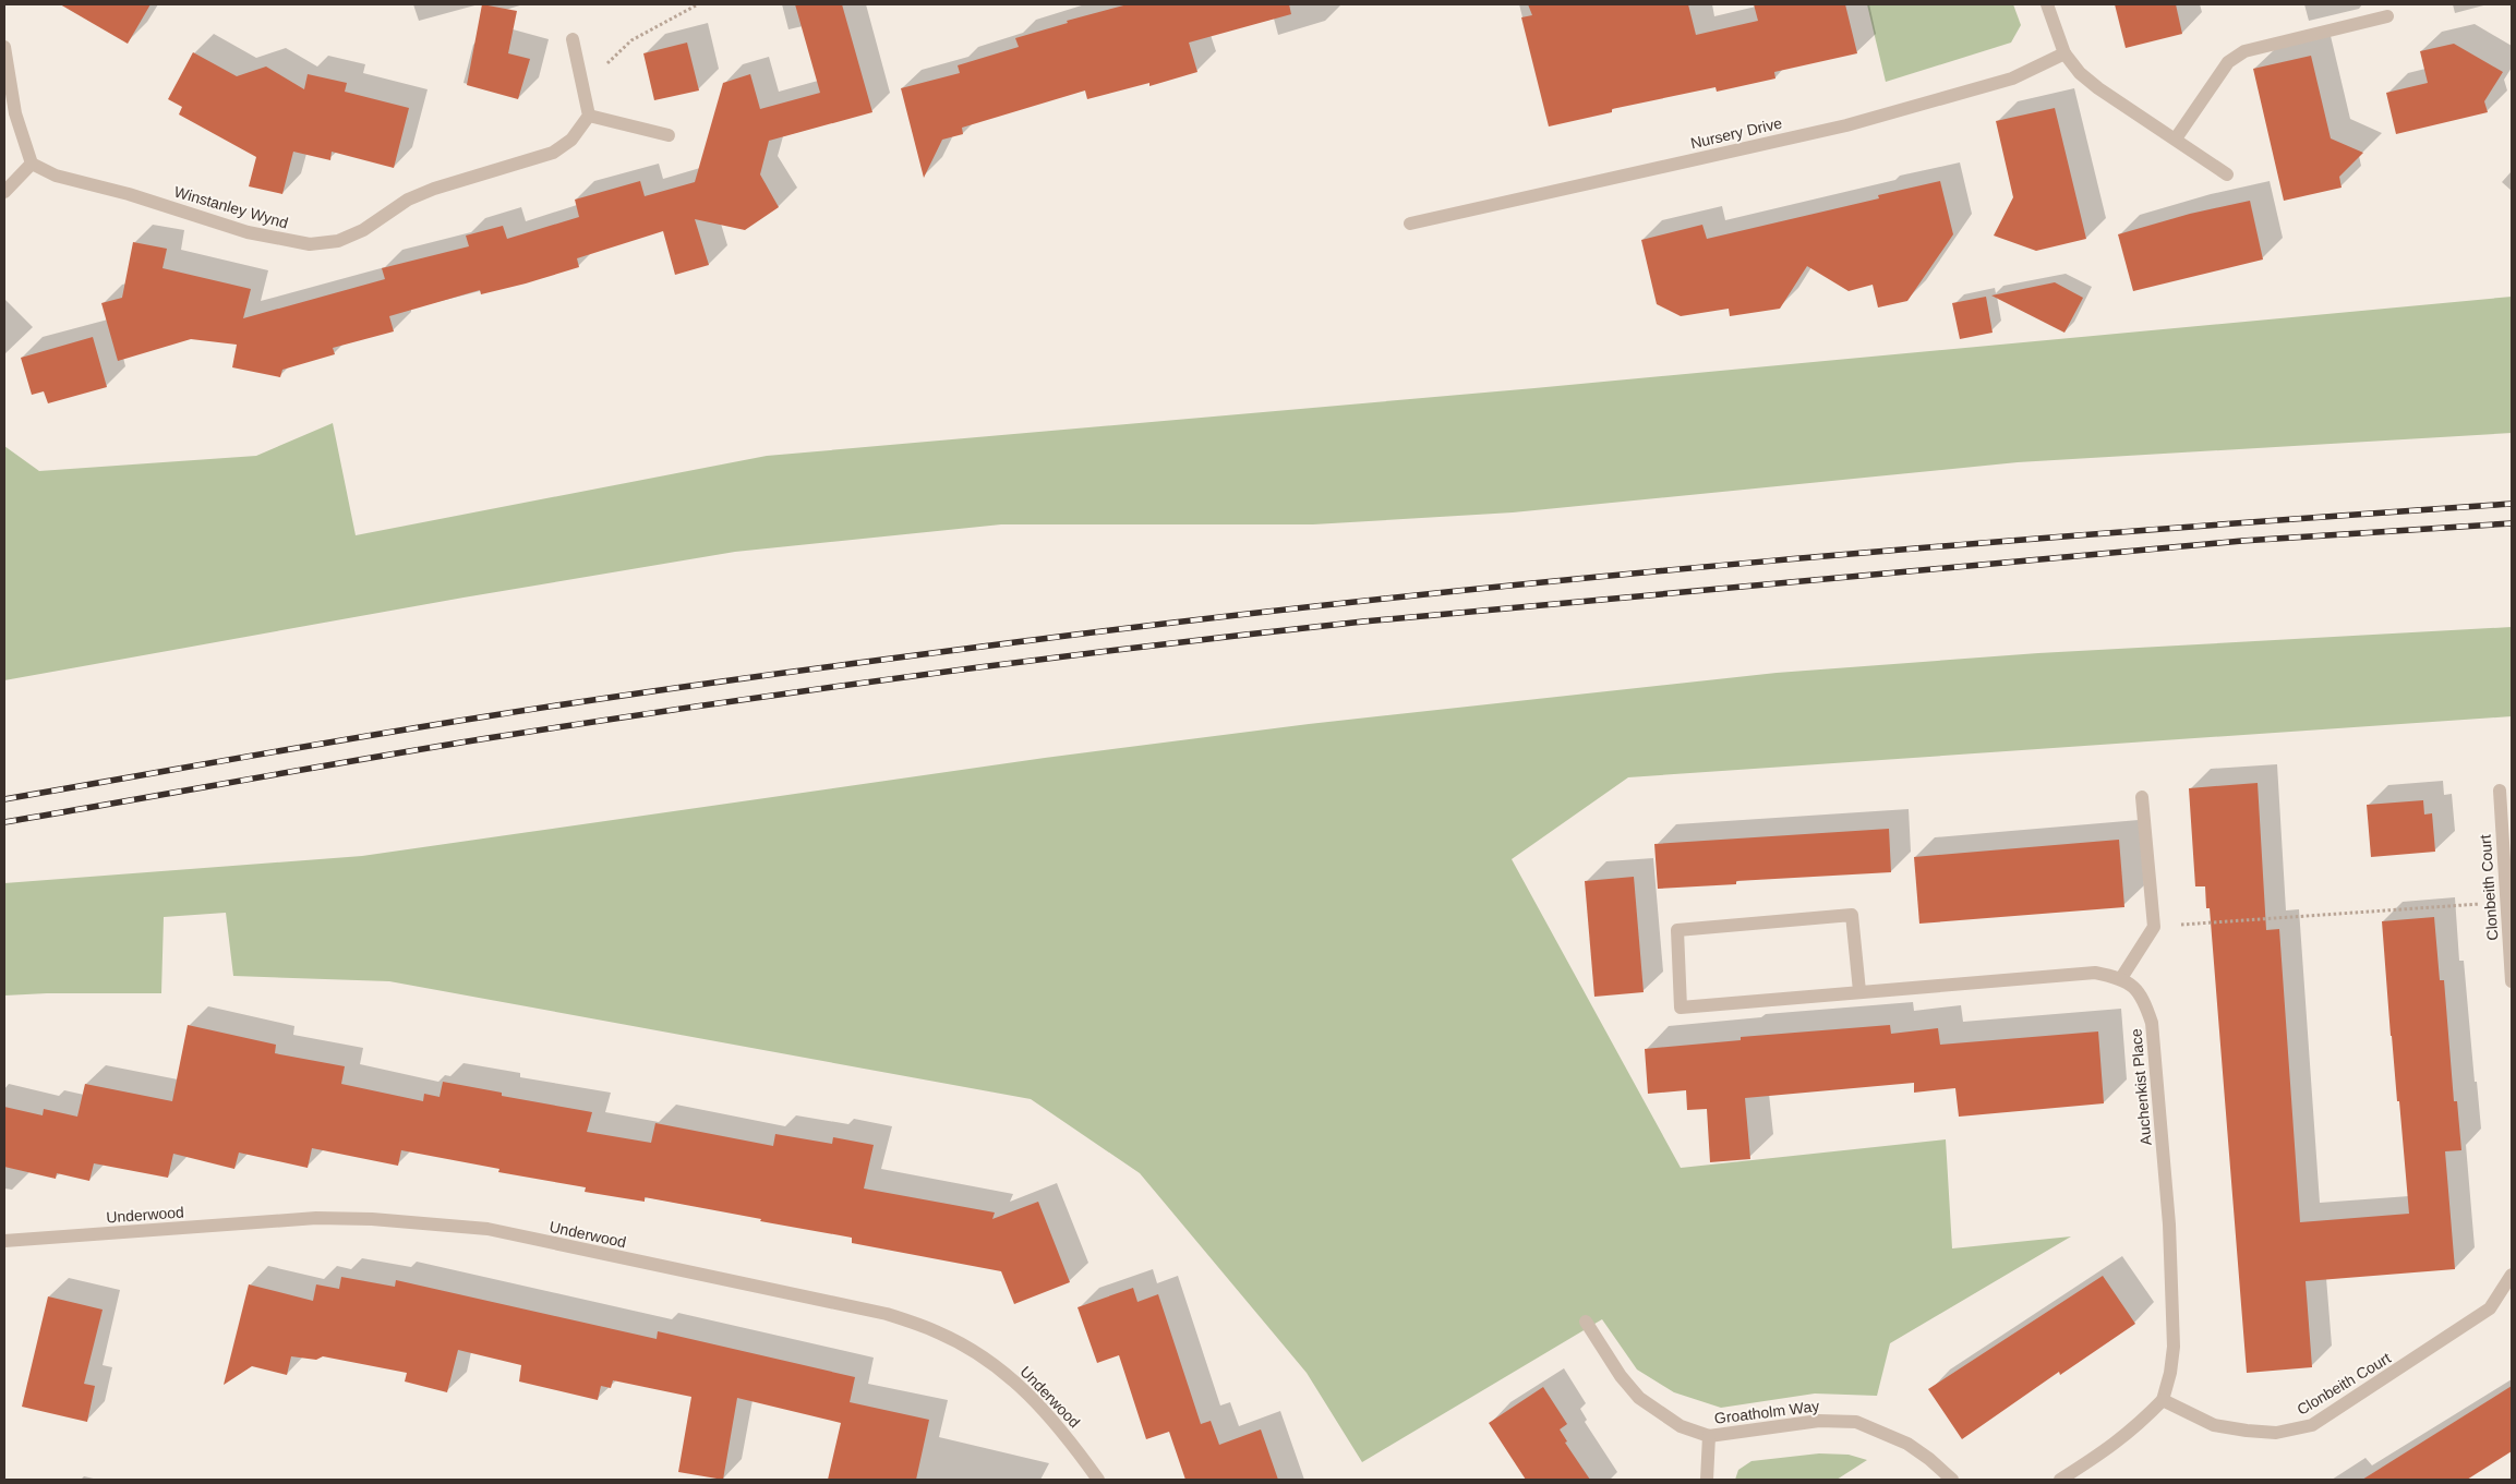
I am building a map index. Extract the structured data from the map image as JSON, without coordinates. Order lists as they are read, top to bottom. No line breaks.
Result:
{"streets":{"street":["Nursery Drive","Winstanley Wynd","Clonbeith Court","Auchenkist Place","Underwood","Groatholm Way"]},"crossings":[["Clonbeith Court","Auchenkist Place"]]}
